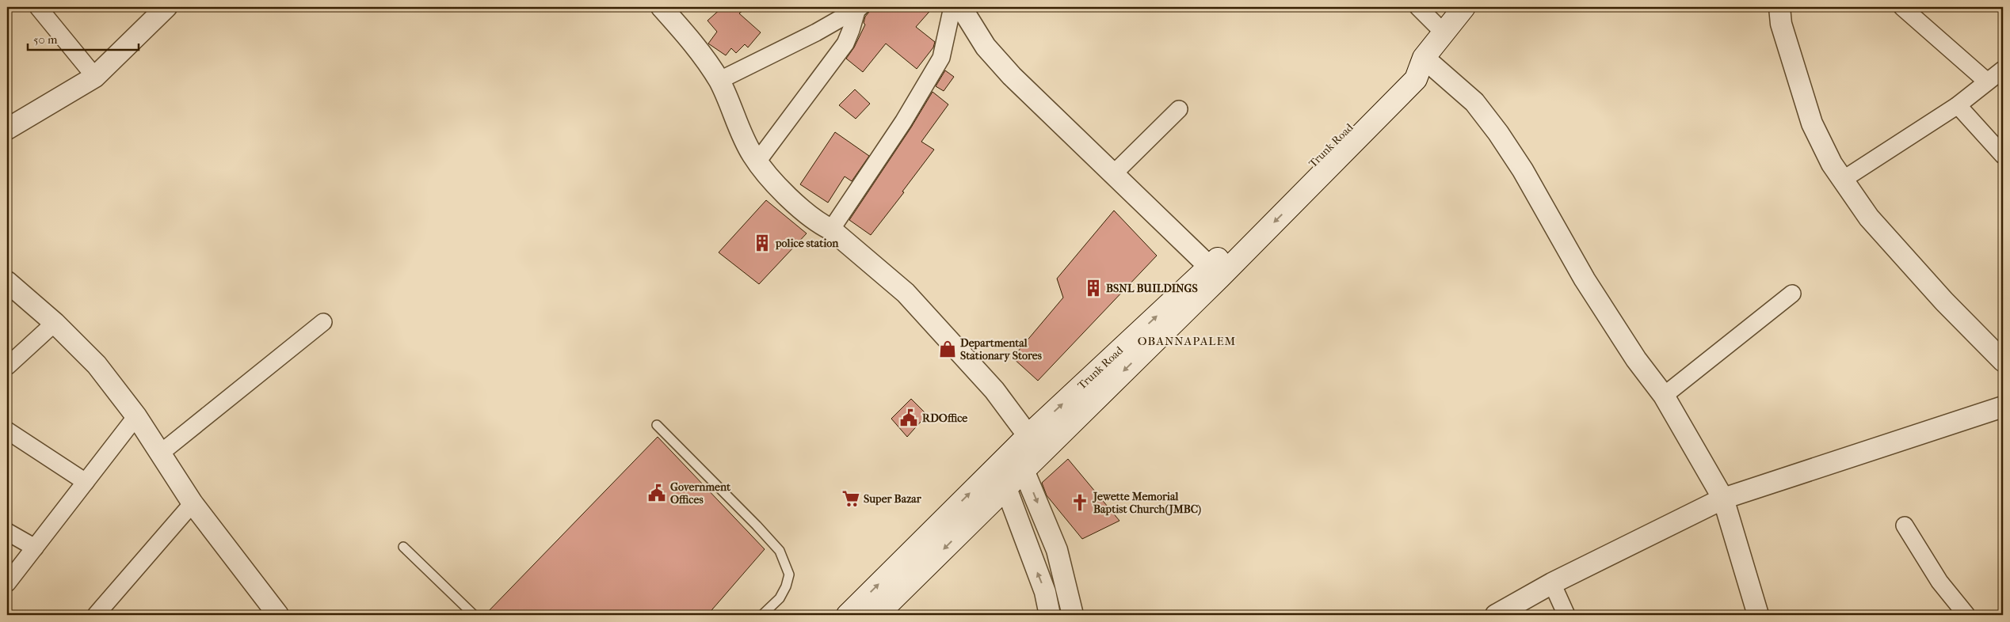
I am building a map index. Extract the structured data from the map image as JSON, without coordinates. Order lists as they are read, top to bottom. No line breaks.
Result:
{"streets":{"main road":["Trunk Road"]},"districts":["OBANNAPALEM"],"places":{"building":["police station","BSNL BUILDINGS"],"shop":["Departmental Stationary Stores"],"public building":["RDOffice","Government Offices"],"supermarket":["Super Bazar"],"church":["Jewette Memorial Baptist Church(JMBC)"]},"scale_bar":"50 m"}
